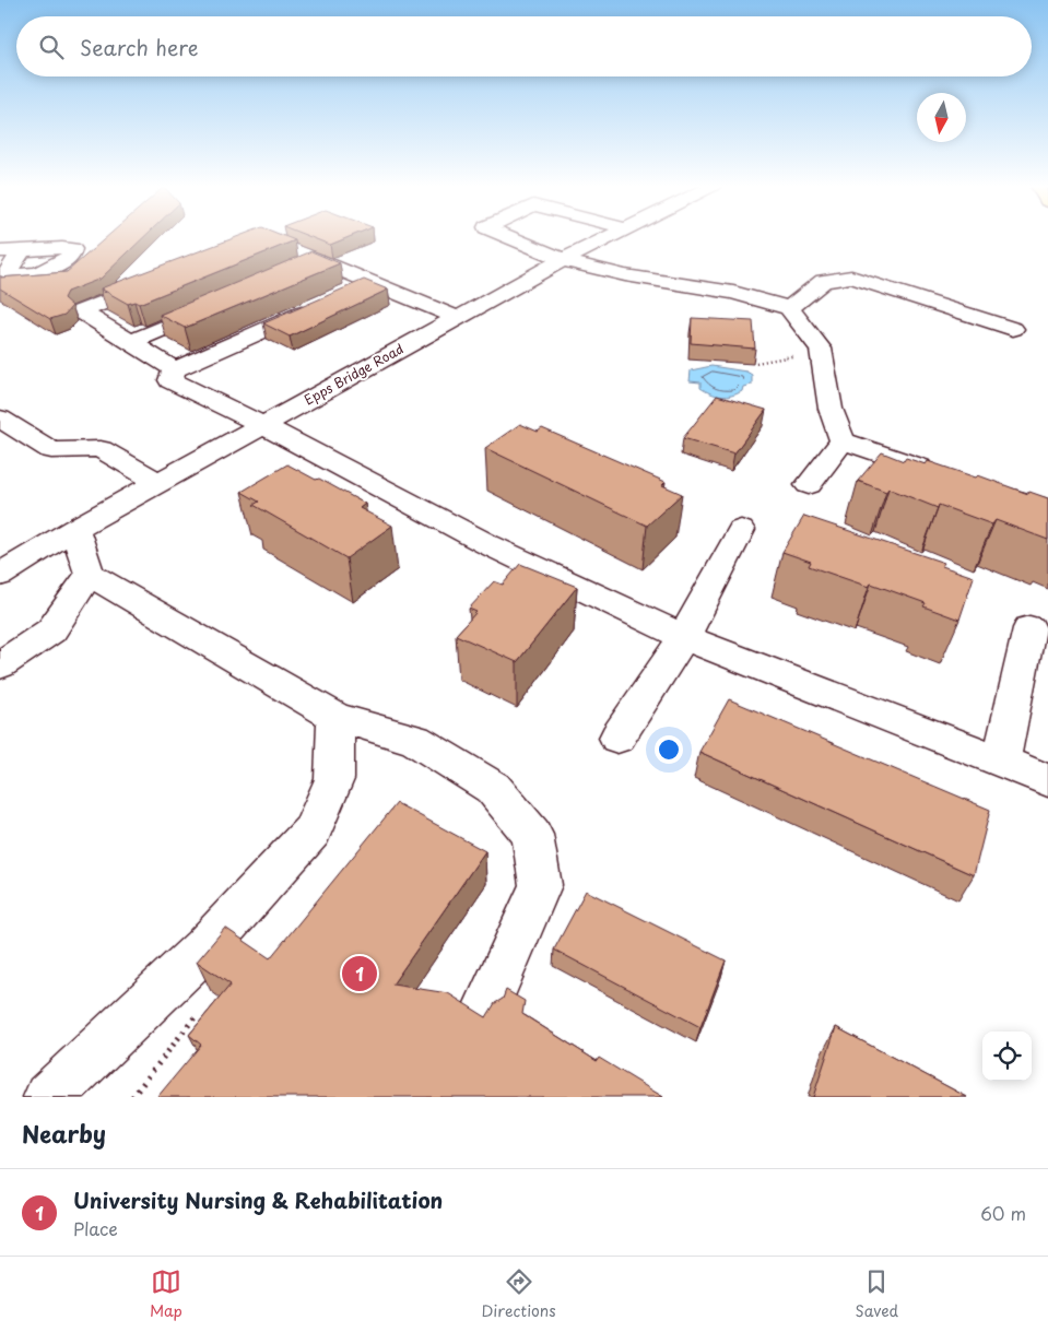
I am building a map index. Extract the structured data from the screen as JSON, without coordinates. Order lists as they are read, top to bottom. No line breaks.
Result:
{"streets":{"street":["Epps Bridge Road"]},"north":"bottom","page":{"search":"Search here","pins":"1","heading":"Nearby","list":[{"mark":"1","name":"University Nursing & Rehabilitation","note":"Place","value":"60 m"}],"nav":["Map","Directions","Saved"]}}
